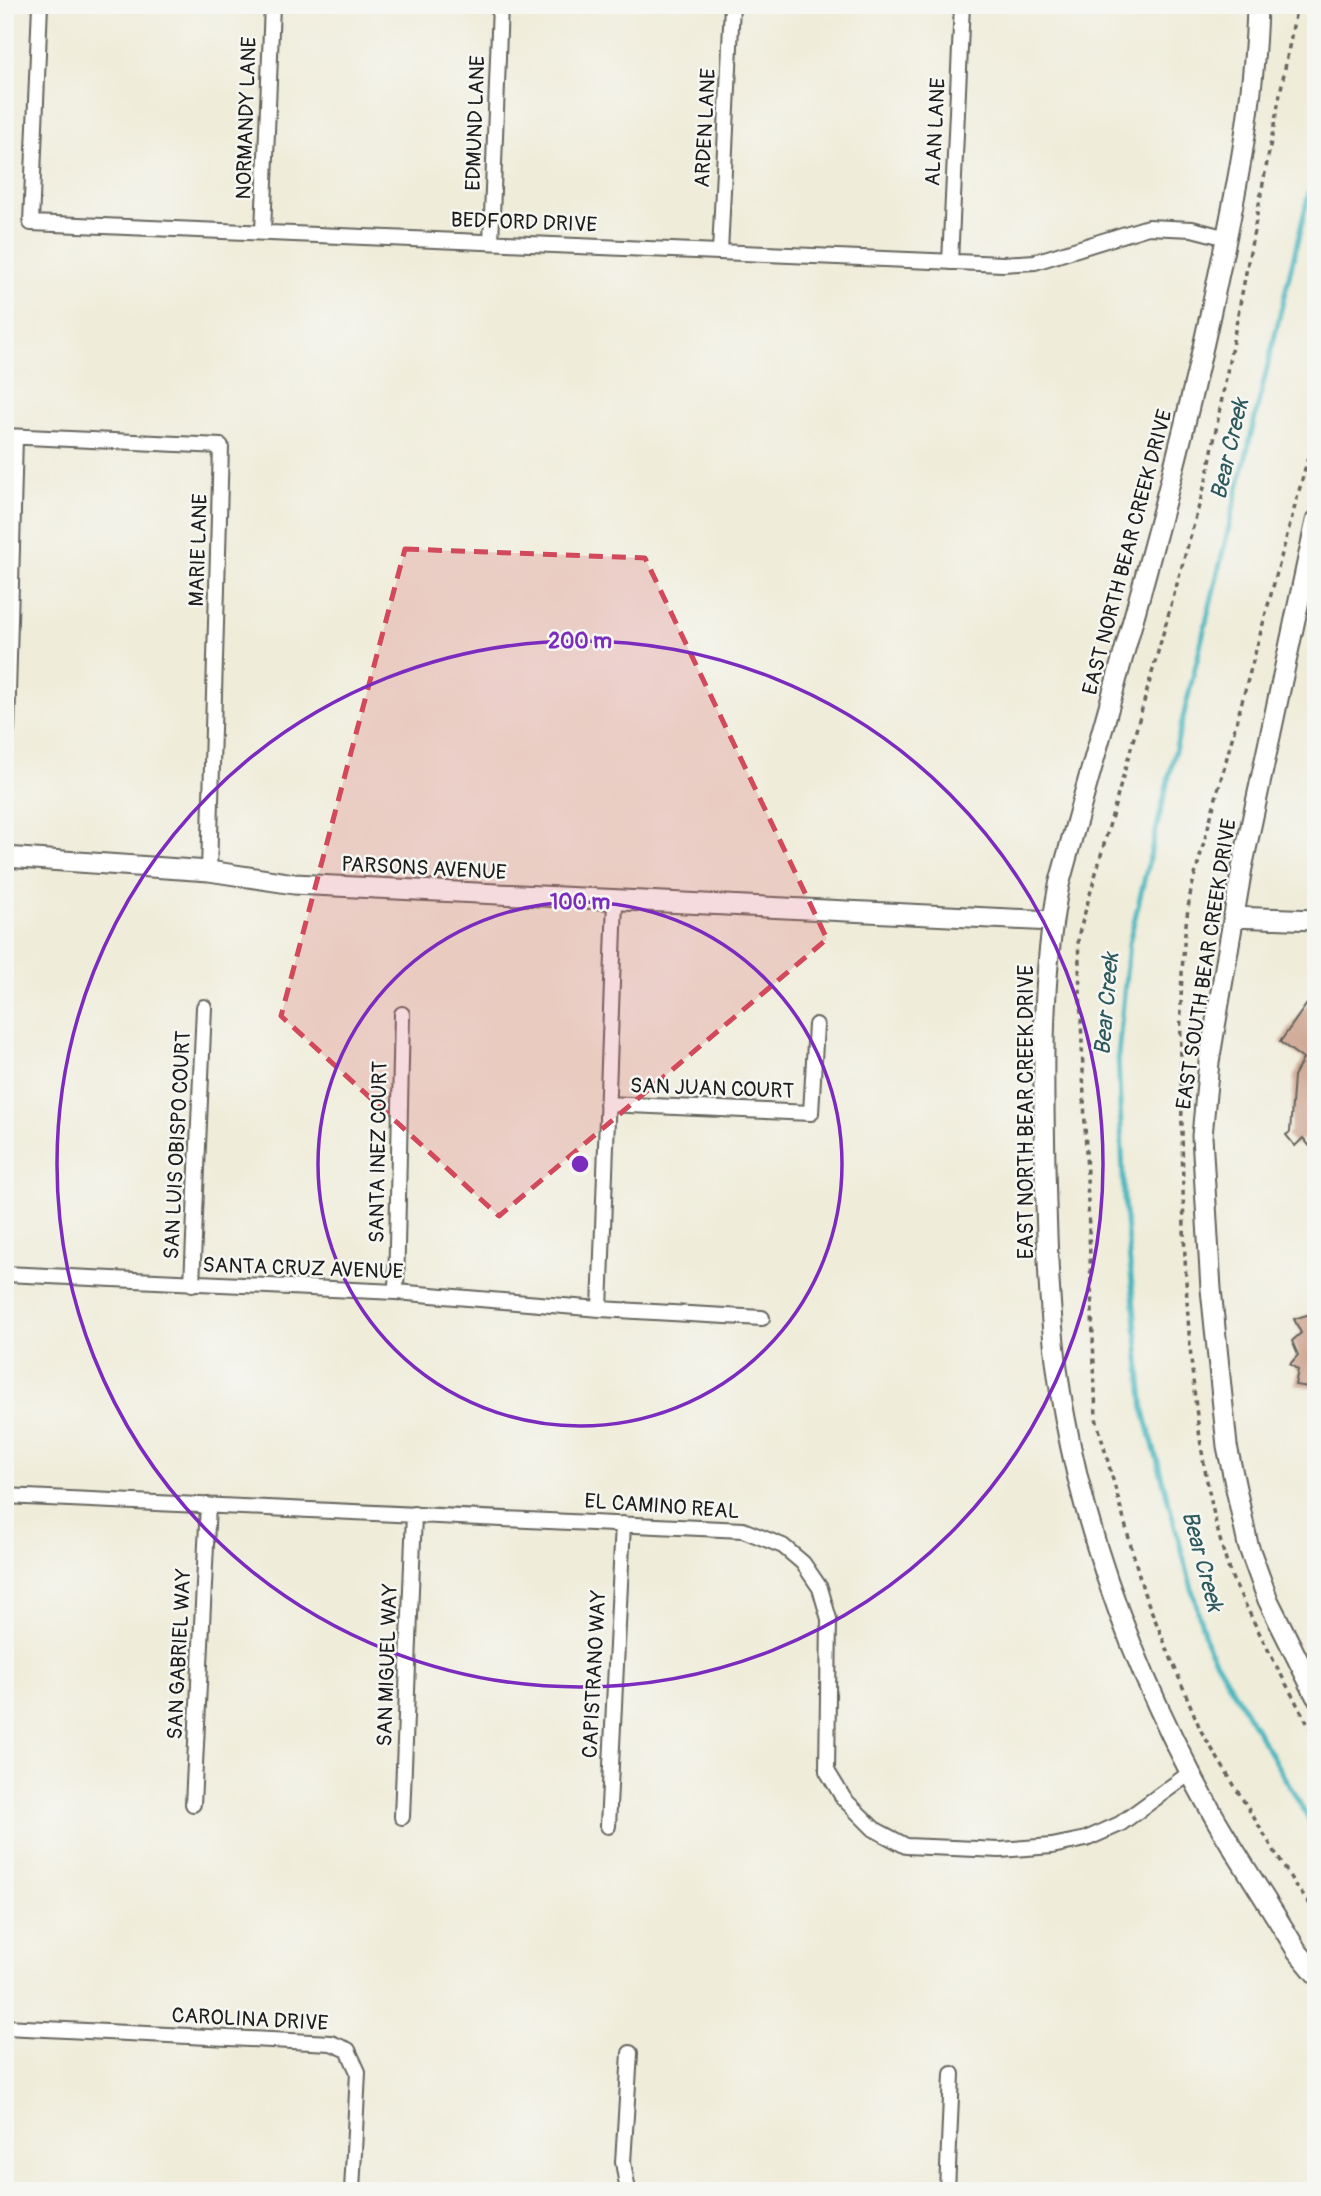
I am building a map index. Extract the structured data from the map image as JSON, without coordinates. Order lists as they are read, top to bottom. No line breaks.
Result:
{"streets":{"street":["NORMANDY LANE","EDMUND LANE","ARDEN LANE","ALAN LANE","BEDFORD DRIVE","MARIE LANE","EAST NORTH BEAR CREEK DRIVE","PARSONS AVENUE","EAST SOUTH BEAR CREEK DRIVE","SAN JUAN COURT","SAN LUIS OBISPO COURT","SANTA INEZ COURT","SANTA CRUZ AVENUE","EL CAMINO REAL","SAN GABRIEL WAY","SAN MIGUEL WAY","CAPISTRANO WAY","CAROLINA DRIVE"]},"crossings":[["NORMANDY LANE","BEDFORD DRIVE"],["EDMUND LANE","BEDFORD DRIVE"],["ARDEN LANE","BEDFORD DRIVE"],["ALAN LANE","BEDFORD DRIVE"],["BEDFORD DRIVE","EAST NORTH BEAR CREEK DRIVE"],["MARIE LANE","PARSONS AVENUE"],["EAST NORTH BEAR CREEK DRIVE","PARSONS AVENUE"],["EAST NORTH BEAR CREEK DRIVE","EL CAMINO REAL"],["SAN LUIS OBISPO COURT","SANTA CRUZ AVENUE"],["SANTA INEZ COURT","SANTA CRUZ AVENUE"],["EL CAMINO REAL","SAN GABRIEL WAY"],["EL CAMINO REAL","SAN MIGUEL WAY"],["EL CAMINO REAL","CAPISTRANO WAY"]],"water":["Bear Creek"],"rings":["200 m","100 m"]}
